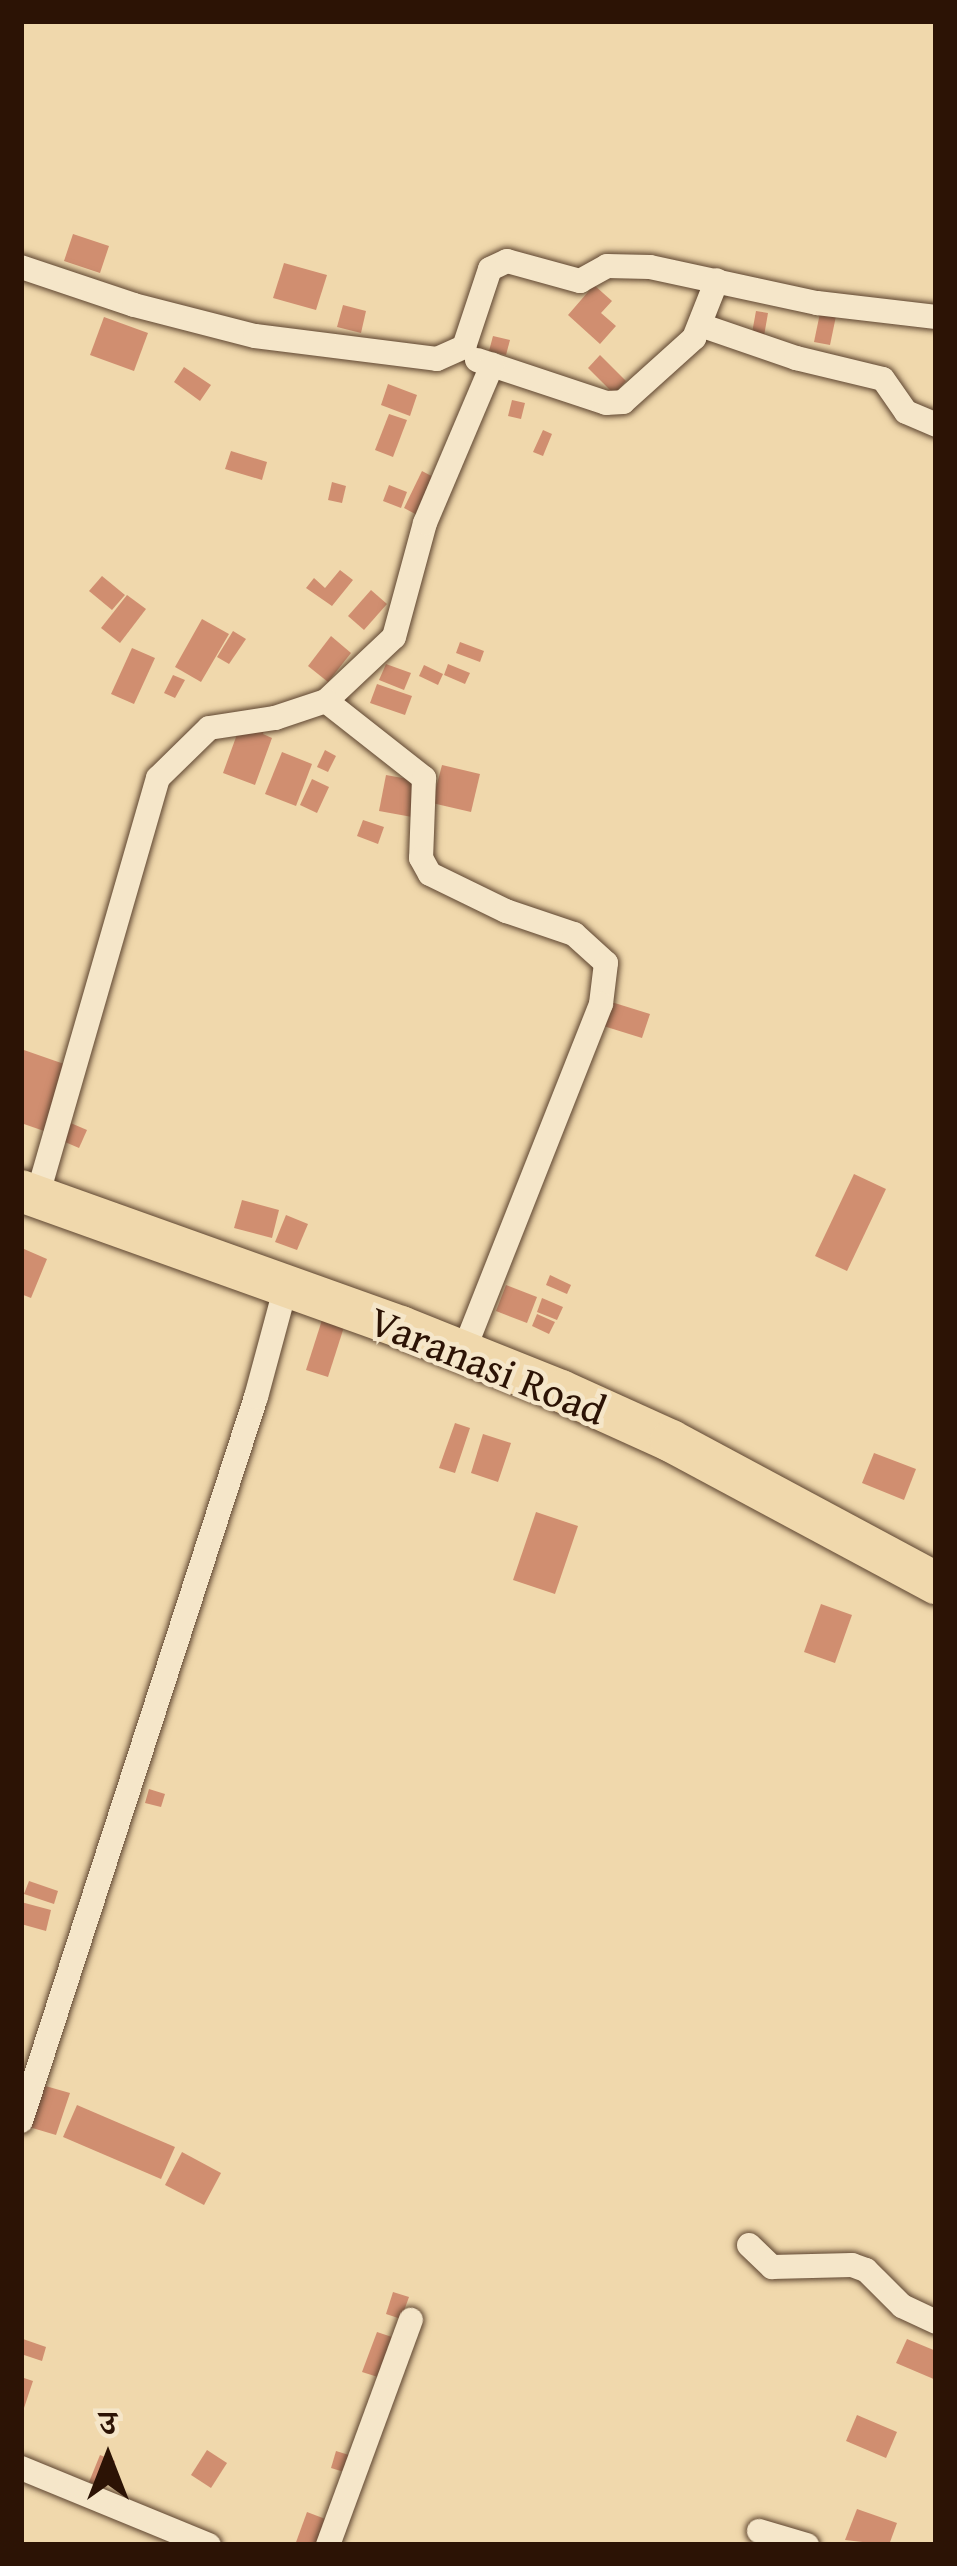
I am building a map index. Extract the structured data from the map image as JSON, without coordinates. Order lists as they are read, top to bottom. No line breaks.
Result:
{"streets":{"highway":["Varanasi Road"]},"north":"top"}
